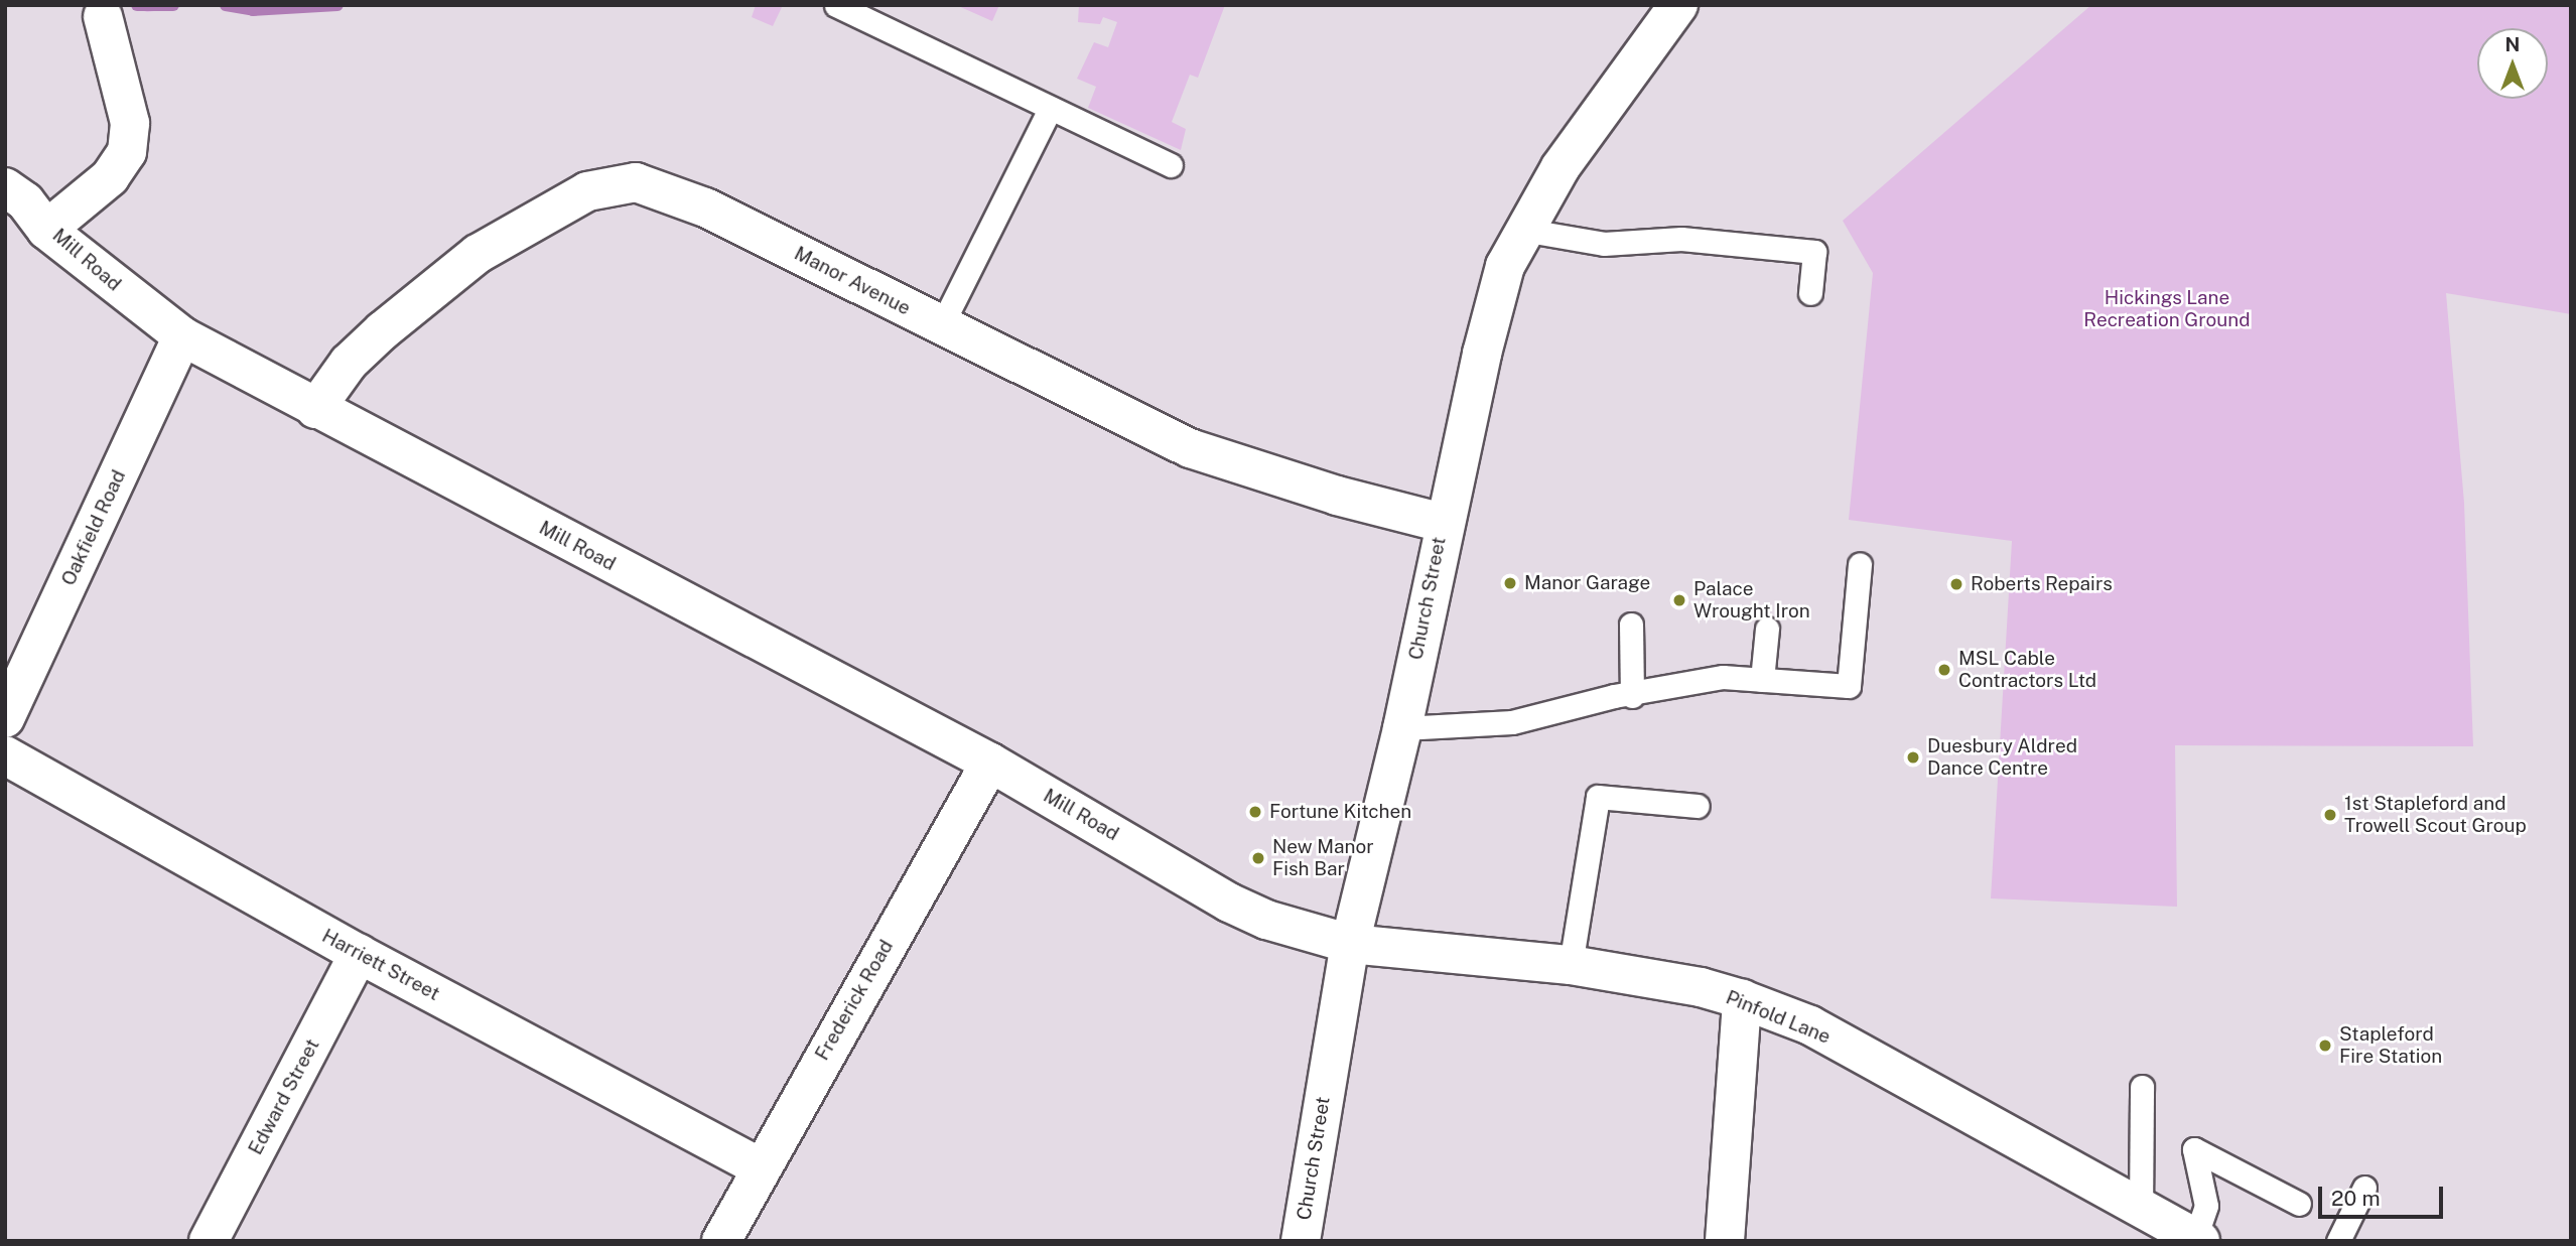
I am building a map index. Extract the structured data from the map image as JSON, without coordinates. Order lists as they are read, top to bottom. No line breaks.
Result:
{"streets":{"street":["Mill Road","Manor Avenue","Oakfield Road","Church Street","Harriett Street","Frederick Road","Pinfold Lane","Edward Street"]},"crossings":[["Mill Road","Manor Avenue"],["Mill Road","Oakfield Road"],["Mill Road","Church Street"],["Mill Road","Frederick Road"],["Mill Road","Pinfold Lane"],["Manor Avenue","Church Street"],["Church Street","Pinfold Lane"],["Harriett Street","Frederick Road"],["Harriett Street","Edward Street"]],"parks":["Hickings Lane Recreation Ground"],"places":["Manor Garage","Roberts Repairs","Palace Wrought Iron","MSL Cable Contractors Ltd","Duesbury Aldred Dance Centre","Fortune Kitchen","1st Stapleford and Trowell Scout Group","New Manor Fish Bar","Stapleford Fire Station"],"scale_bar":"20 m","north":"top"}
